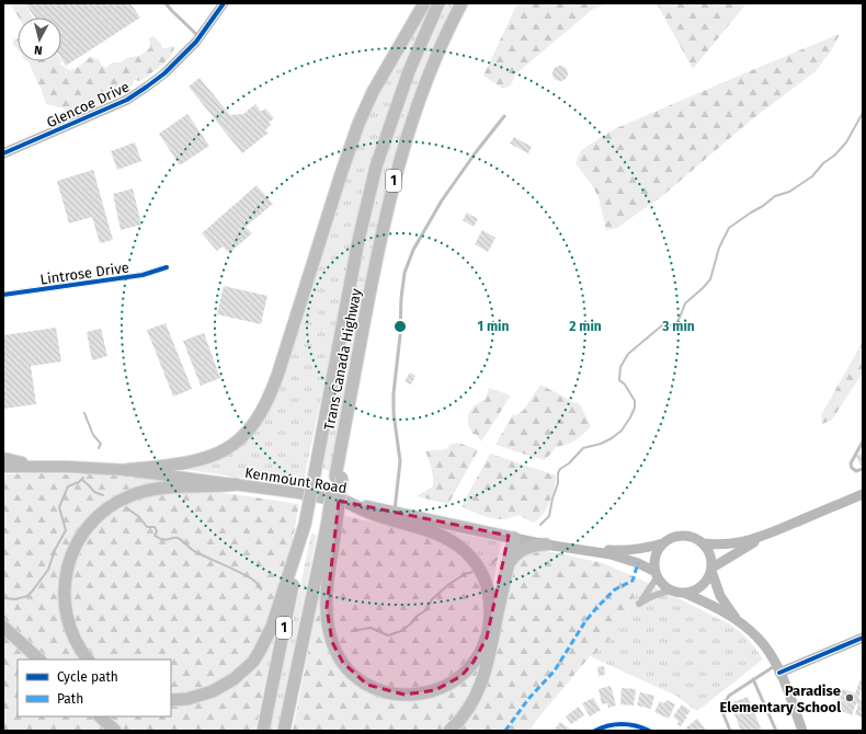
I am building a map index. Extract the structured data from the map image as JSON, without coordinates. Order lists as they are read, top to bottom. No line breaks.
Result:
{"streets":{"highway":["1","Trans Canada Highway"],"main road":["Glencoe Drive","Kenmount Road"],"street":["Lintrose Drive"]},"places":["Paradise Elementary School"],"legend":["Cycle path","Path"],"north":"bottom","rings":["1 min","2 min","3 min"]}
